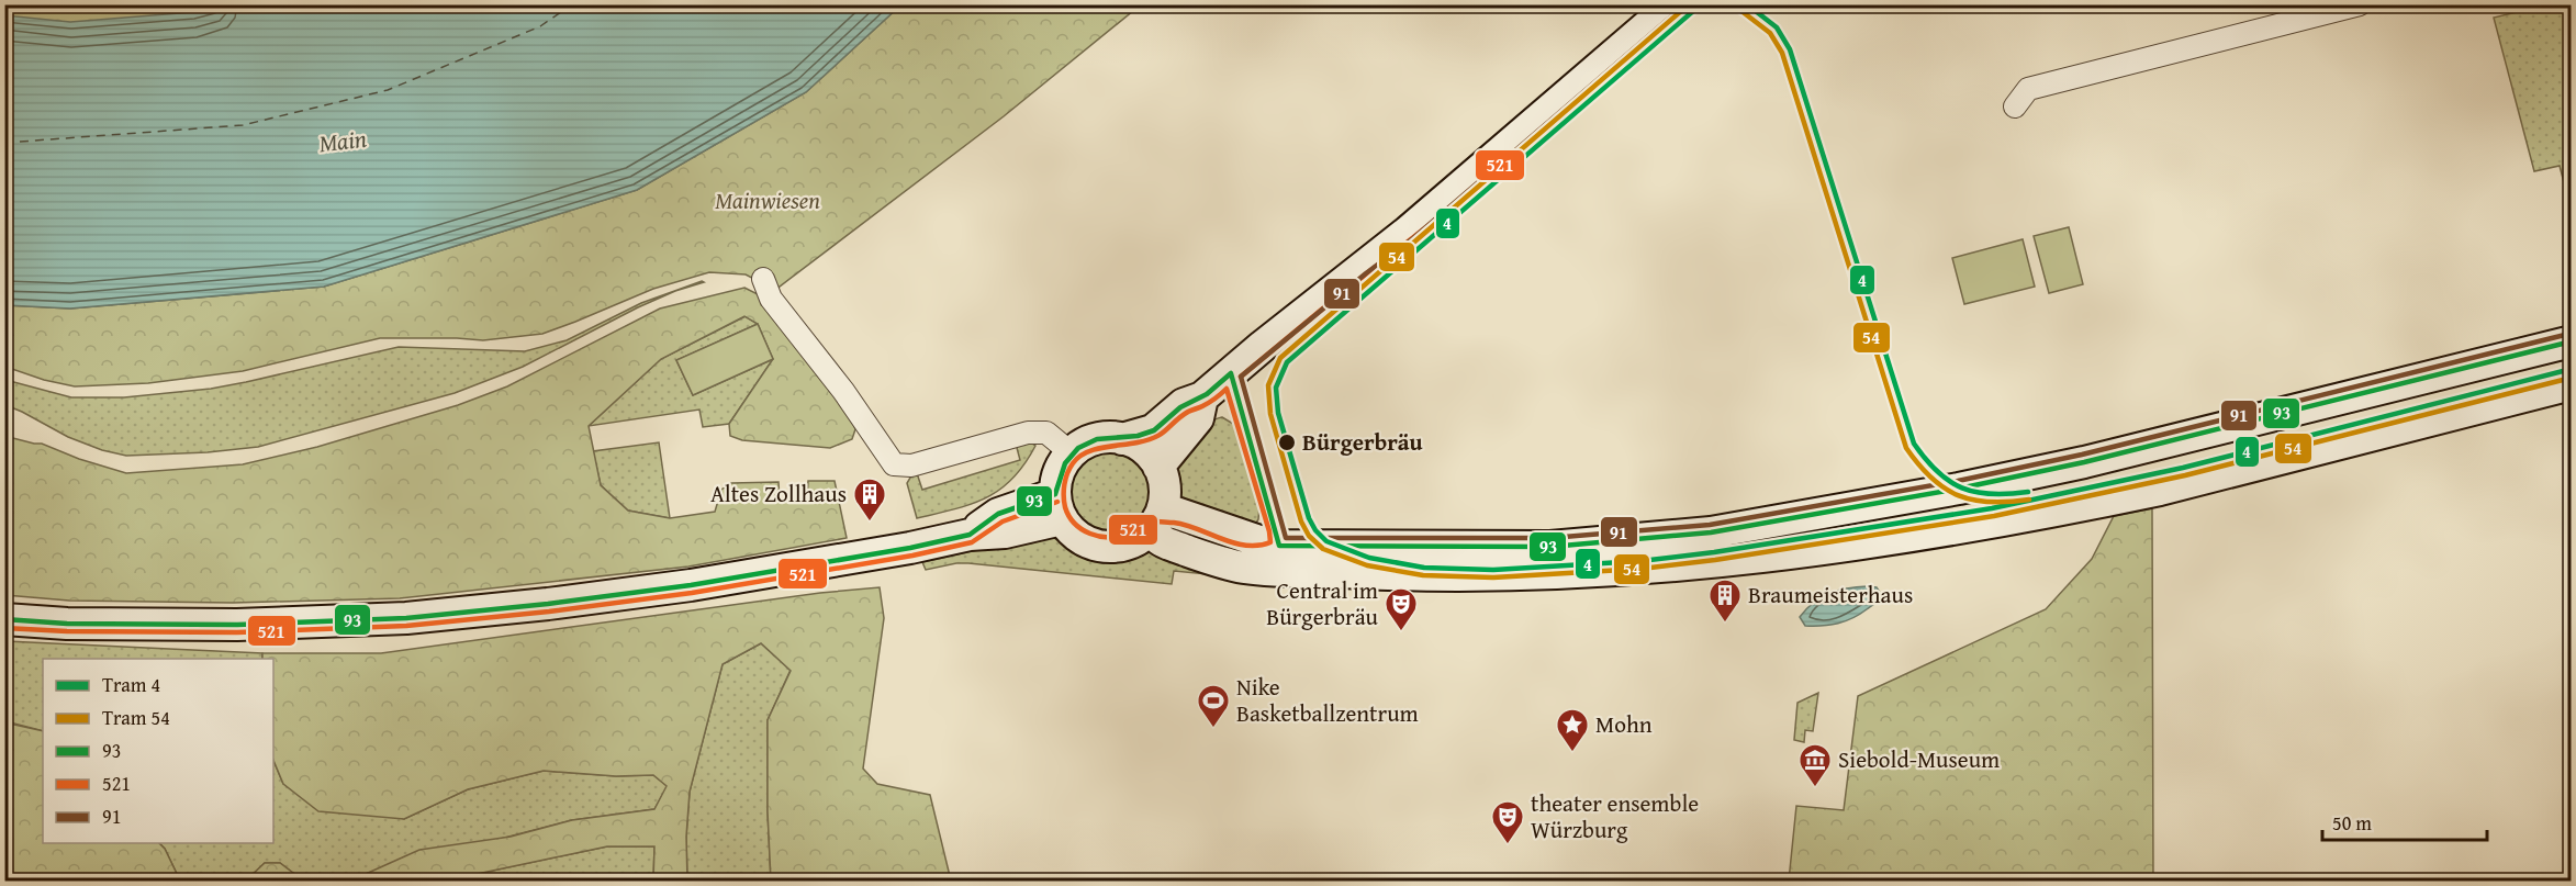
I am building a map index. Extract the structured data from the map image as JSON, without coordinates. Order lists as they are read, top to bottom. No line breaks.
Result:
{"water":["Main"],"parks":["Mainwiesen"],"places":{"other":["Bürgerbräu"],"building":["Altes Zollhaus","Braumeisterhaus"],"theatre":["Central im Bürgerbräu","theater ensemble Würzburg"],"sports":["Nike Basketballzentrum"],"place":["Mohn"],"museum":["Siebold-Museum"]},"lines":["tram line 4","tram line 54","transit line 521","transit line 91","transit line 93"],"legend":["Tram 4","Tram 54","93","521","91"],"scale_bar":"50 m"}
